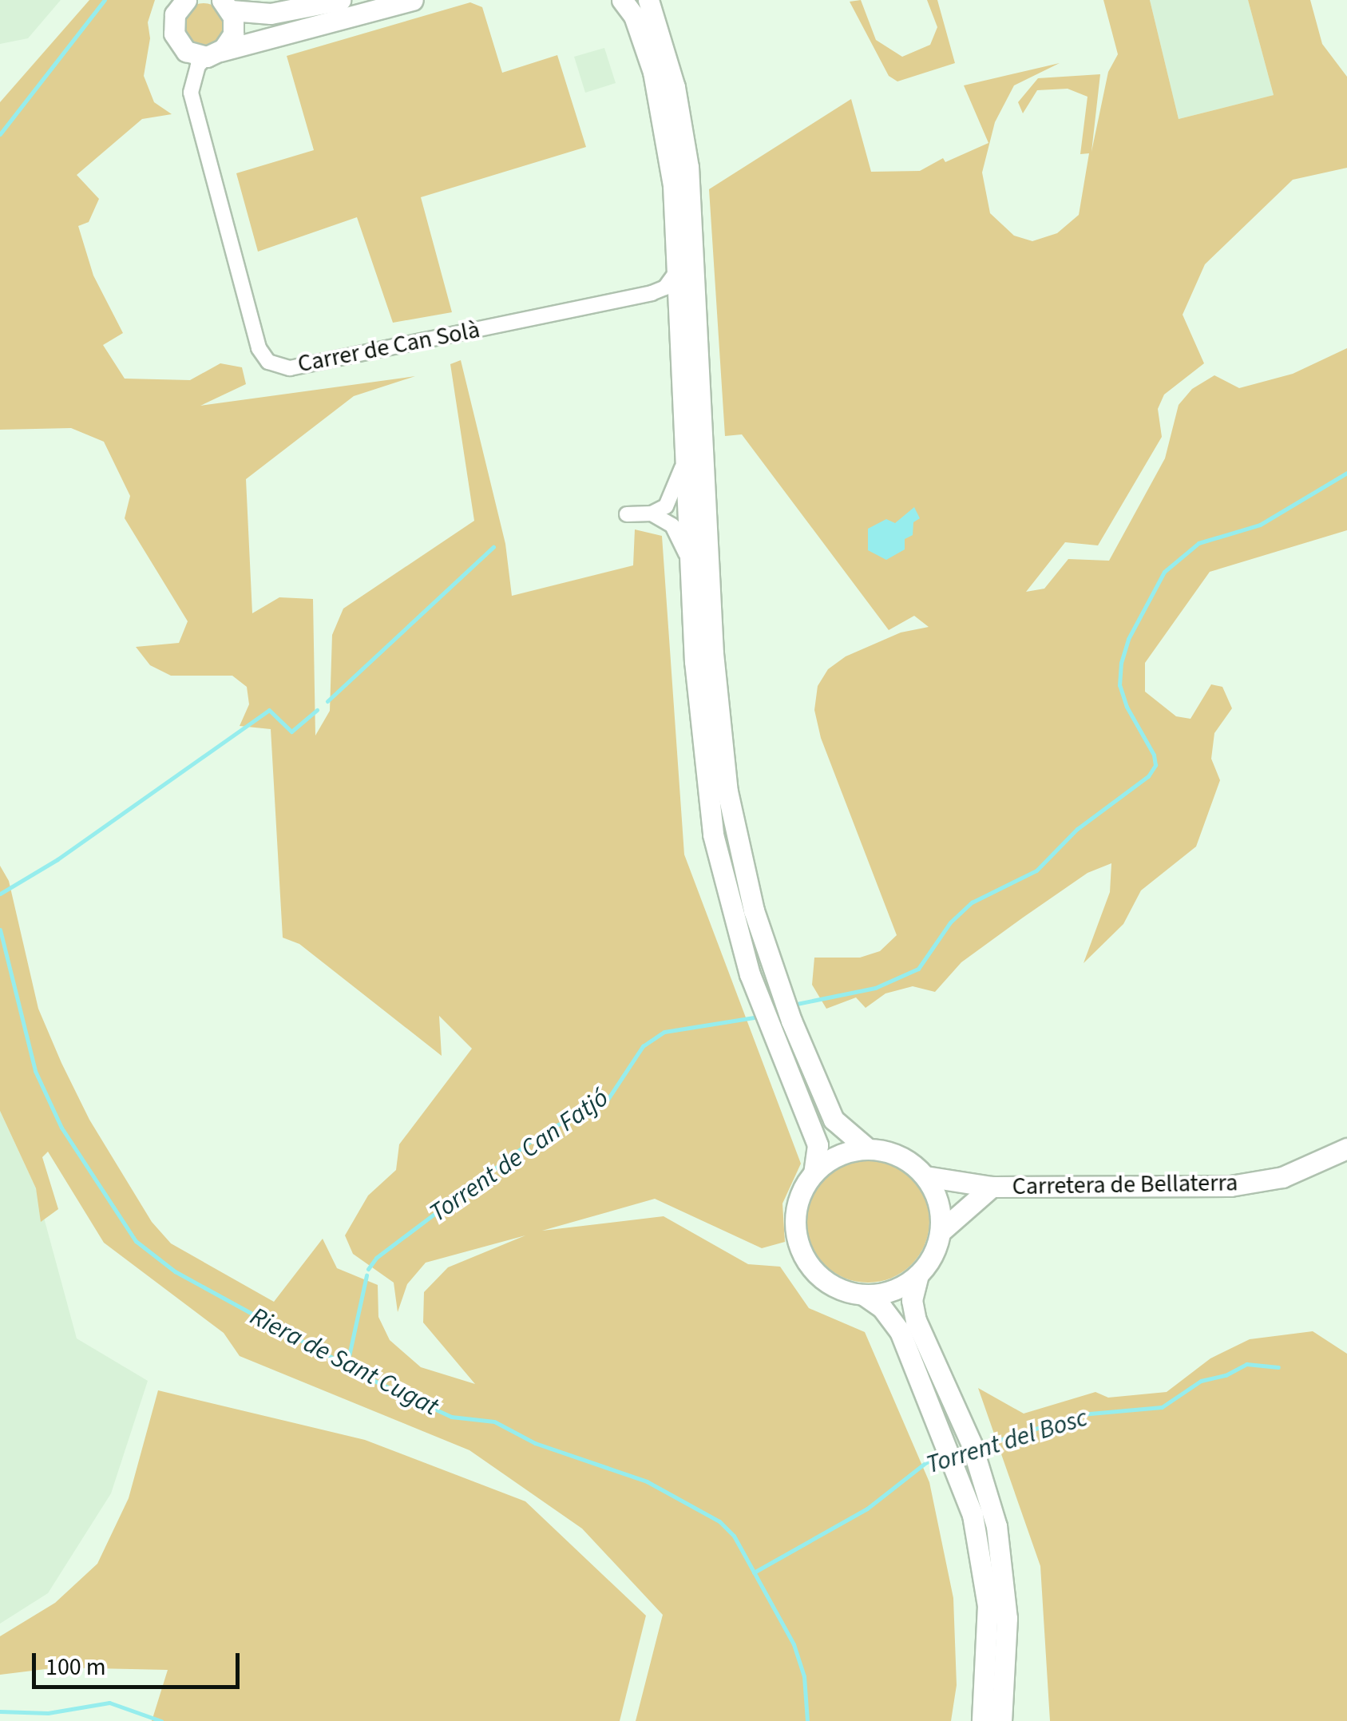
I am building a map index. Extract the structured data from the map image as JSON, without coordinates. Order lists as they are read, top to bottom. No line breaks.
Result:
{"streets":{"main road":["Carretera de Bellaterra"],"street":["Carrer de Can Solà"]},"water":["Torrent de Can Fatjó","Riera de Sant Cugat","Torrent del Bosc"],"scale_bar":"100 m"}
